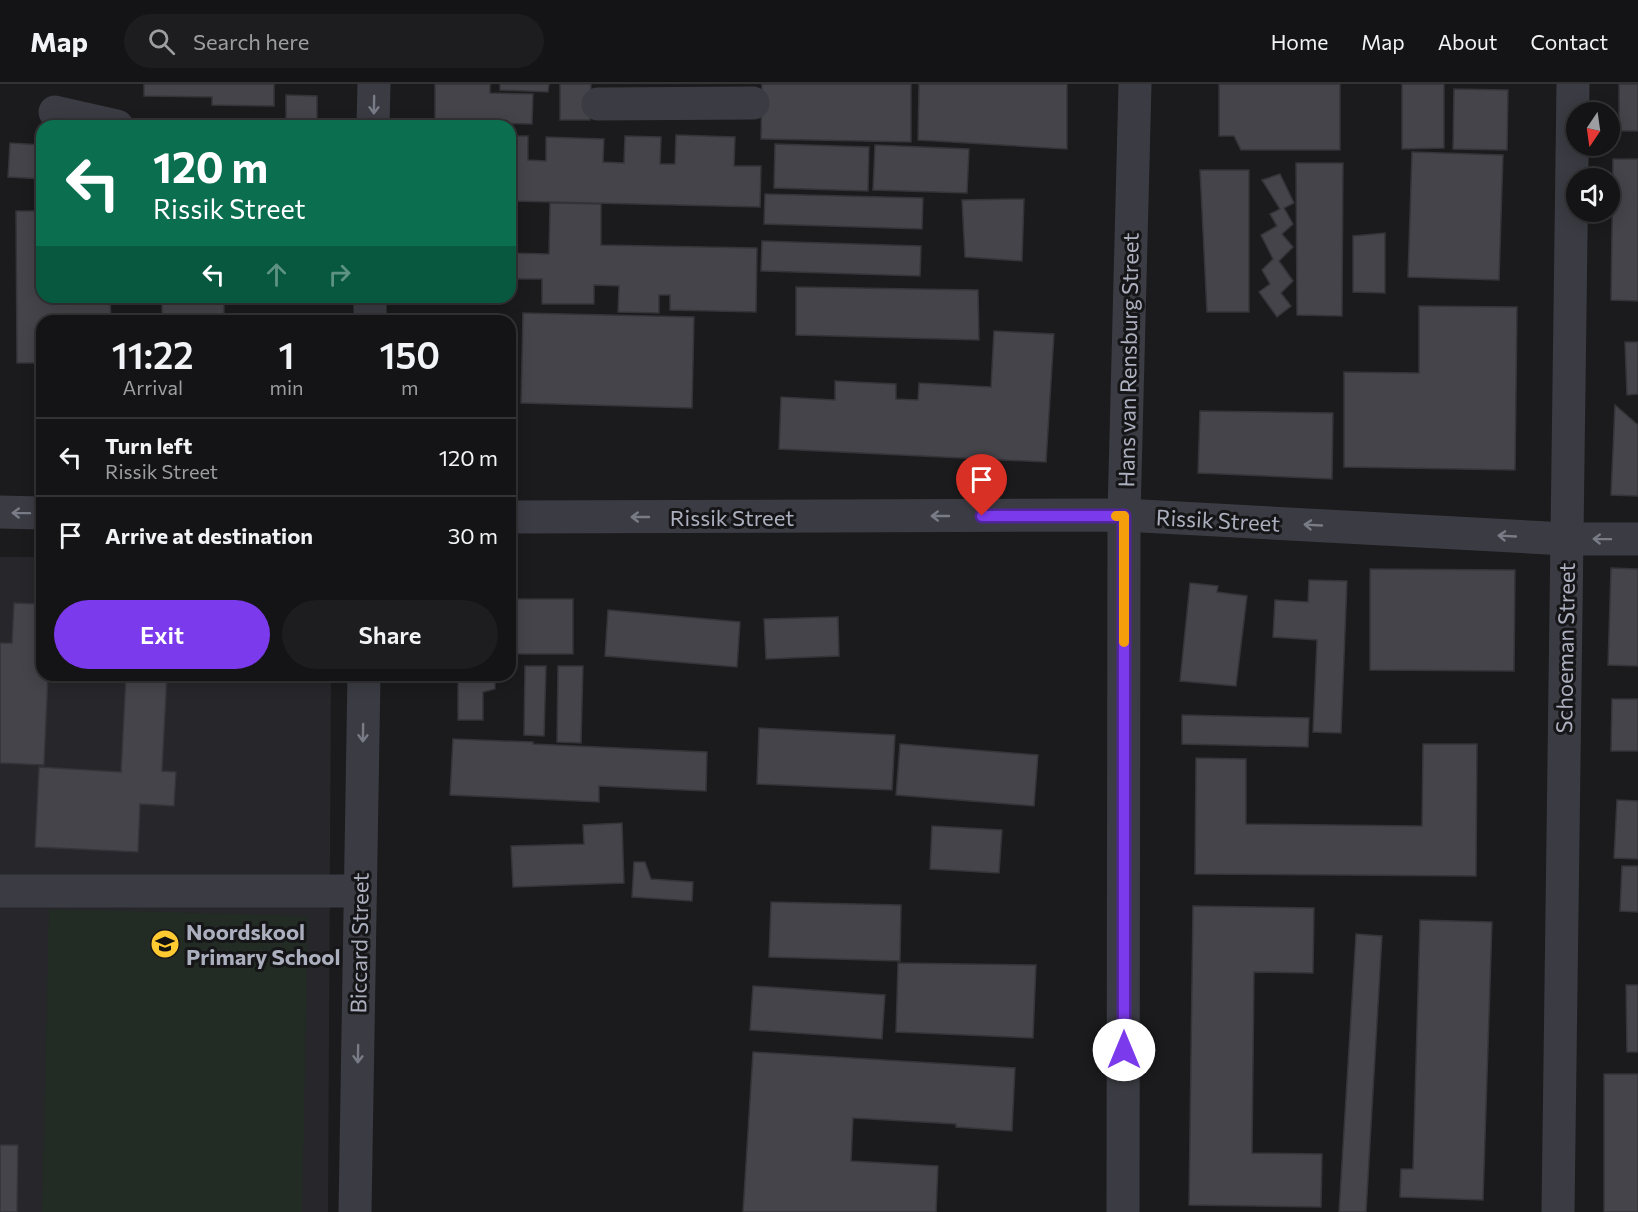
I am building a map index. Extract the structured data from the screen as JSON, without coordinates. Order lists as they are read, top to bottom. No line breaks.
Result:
{"streets":{"street":["Hans van Rensburg Street","Rissik Street","Schoeman Street","Biccard Street"]},"crossings":[["Hans van Rensburg Street","Rissik Street"],["Rissik Street","Schoeman Street"]],"one_way":["Rissik Street","Biccard Street"],"places":{"school or university":["Noordskool Primary School"]},"north":"bottom","page":{"header":"Map","search":"Search here","nav":["Home","Map","About","Contact"],"turn":["120 m","Rissik Street"],"eta":["11:22","Arrival","1","min","150","m"],"list":[{"name":"Turn left","note":"Rissik Street","value":"120 m"},{"name":"Arrive at destination","value":"30 m"}],"buttons":["Exit","Share"]}}
